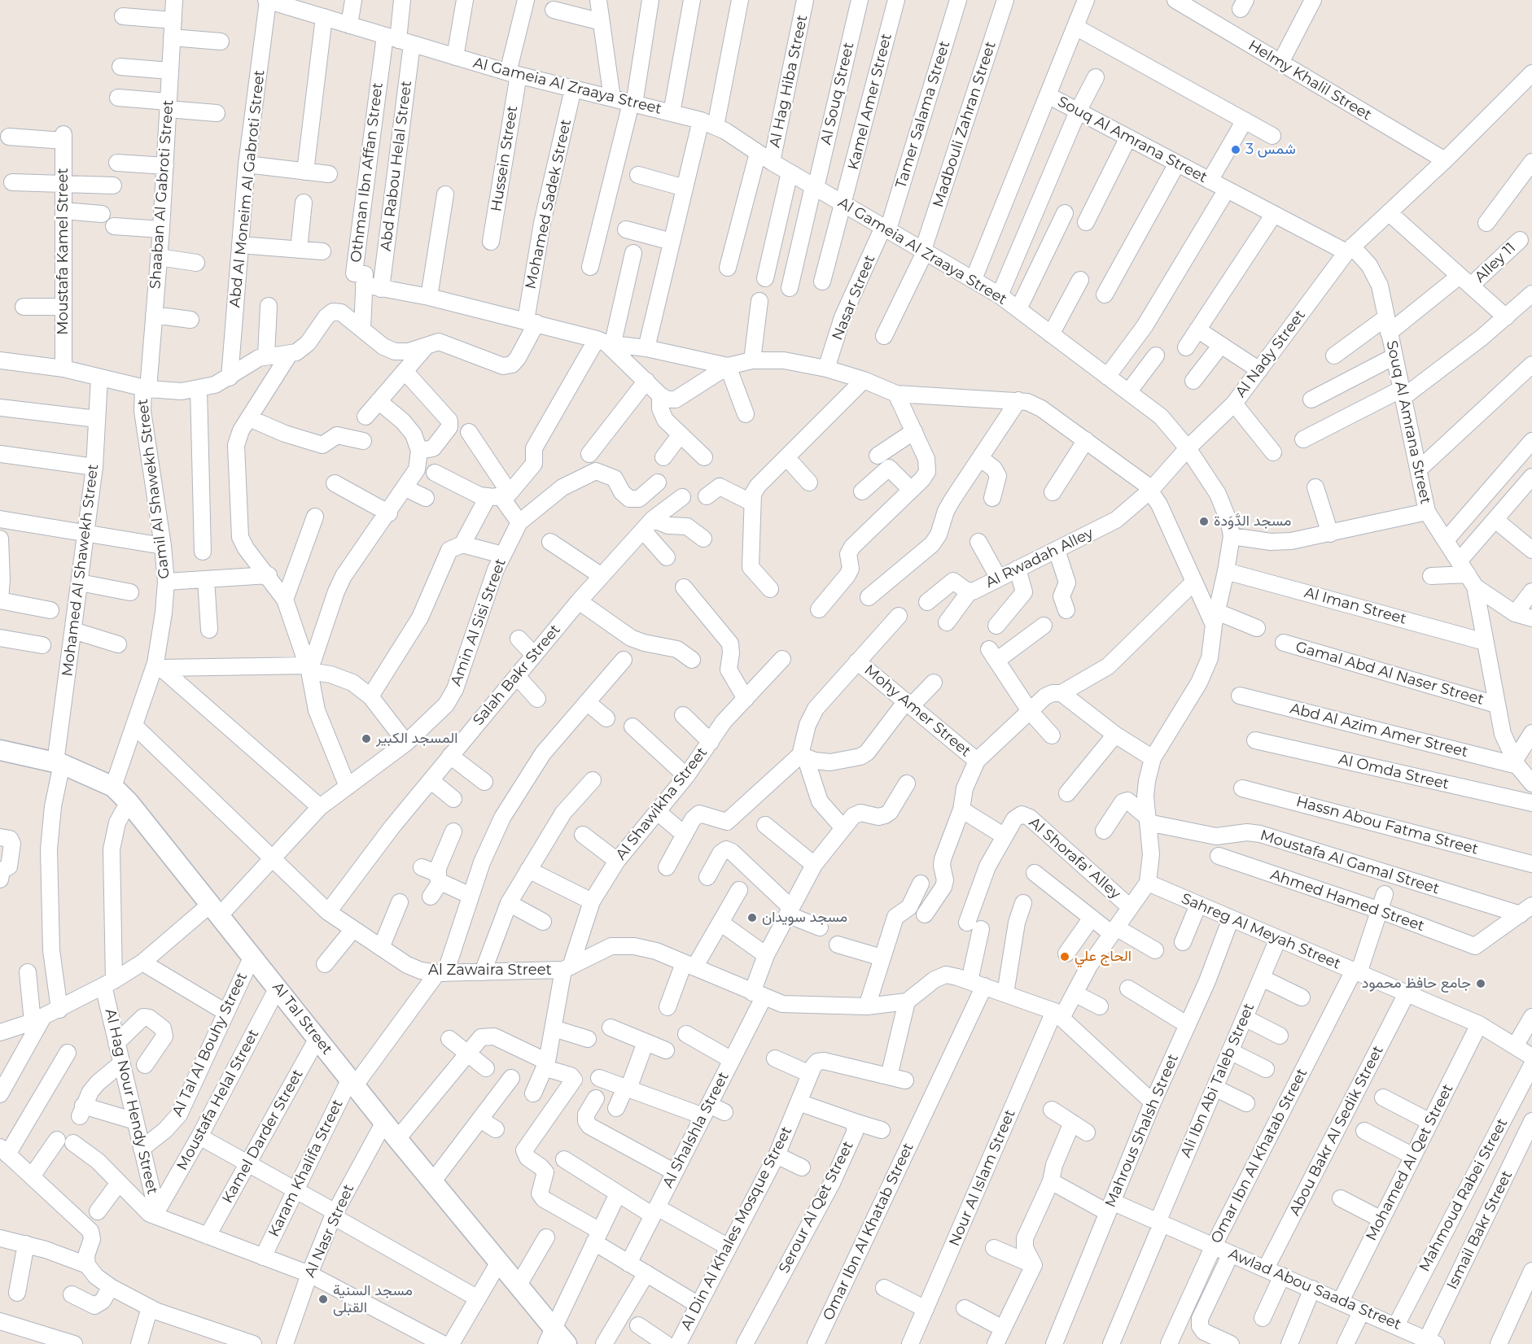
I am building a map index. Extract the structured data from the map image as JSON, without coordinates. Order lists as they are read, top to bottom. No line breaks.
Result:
{"streets":{"street":["Helmy Khalil Street","Al Hag Hiba Street","Al Gameia Al Zraaya Street","Al Souq Street","Kamel Amer Street","Tamer Salama Street","Madbouli Zahran Street","Souq Al Amrana Street","Hussein Street","Abd Rabou Helal Street","Othman Ibn Affan Street","Abd Al Moneim Al Gabroti Street","Shaaban Al Gabroti Street","Mohamed Sadek Street","Moustafa Kamel Street","Alley 11","Nasar Street","Al Nady Street","Gamil Al Shawekh Street","Al Rwadah Alley","Mohamed Al Shawekh Street","Al Iman Street","Amin Al Sisi Street","Gamal Abd Al Naser Street","Salah Bakr Street","Mohy Amer Street","Abd Al Azim Amer Street","Al Omda Street","Al Shawikha Street","Hassn Abou Fatma Street","Al Shorafa' Alley","Moustafa Al Gamal Street","Ahmed Hamed Street","Sahreg Al Meyah Street","Al Zawaira Street","Al Tal Street","Al Tal Al Bouhy Street","Ali Ibn Abi Taleb Street","Moustafa Helal Street","Al Hag Nour Hendy Street","Al Shalshla Street","Mahrous Shalsh Street","Abou Bakr Al Sedik Street","Kamel Darder Street","Omar Ibn Al Khatab Street","Mohamed Al Qet Street","Karam Khalifa Street","Nour Al Islam Street","Mahmoud Rabei Street","Serour Al Qet Street","Al Din Al Khales Mosque Street","Ismail Bakr Street","Al Nasr Street","Awlad Abou Saada Street"]},"crossings":[["Helmy Khalil Street","Al Nady Street"],["Al Hag Hiba Street","Al Gameia Al Zraaya Street"],["Al Gameia Al Zraaya Street","Al Souq Street"],["Al Gameia Al Zraaya Street","Kamel Amer Street"],["Al Gameia Al Zraaya Street","Tamer Salama Street"],["Al Gameia Al Zraaya Street","Madbouli Zahran Street"],["Al Gameia Al Zraaya Street","Hussein Street"],["Al Gameia Al Zraaya Street","Abd Rabou Helal Street"],["Al Gameia Al Zraaya Street","Othman Ibn Affan Street"],["Al Gameia Al Zraaya Street","Abd Al Moneim Al Gabroti Street"],["Al Gameia Al Zraaya Street","Mohamed Sadek Street"],["Al Gameia Al Zraaya Street","Nasar Street"],["Al Gameia Al Zraaya Street","Al Nady Street"],["Al Gameia Al Zraaya Street","Al Iman Street"],["Al Gameia Al Zraaya Street","Moustafa Al Gamal Street"],["Al Gameia Al Zraaya Street","Sahreg Al Meyah Street"],["Al Gameia Al Zraaya Street","Nour Al Islam Street"],["Tamer Salama Street","Nasar Street"],["Souq Al Amrana Street","Alley 11"],["Souq Al Amrana Street","Al Nady Street"],["Abd Rabou Helal Street","Othman Ibn Affan Street"],["Shaaban Al Gabroti Street","Gamil Al Shawekh Street"],["Al Nady Street","Al Rwadah Alley"],["Gamil Al Shawekh Street","Al Zawaira Street"],["Gamil Al Shawekh Street","Al Tal Street"],["Mohamed Al Shawekh Street","Amin Al Sisi Street"],["Mohamed Al Shawekh Street","Al Tal Street"],["Amin Al Sisi Street","Al Zawaira Street"],["Amin Al Sisi Street","Al Tal Street"],["Amin Al Sisi Street","Al Hag Nour Hendy Street"],["Salah Bakr Street","Al Zawaira Street"],["Al Shawikha Street","Al Zawaira Street"],["Al Shorafa' Alley","Omar Ibn Al Khatab Street"],["Al Shorafa' Alley","Nour Al Islam Street"],["Moustafa Al Gamal Street","Ahmed Hamed Street"],["Ahmed Hamed Street","Omar Ibn Al Khatab Street"],["Sahreg Al Meyah Street","Ali Ibn Abi Taleb Street"],["Sahreg Al Meyah Street","Mahrous Shalsh Street"],["Sahreg Al Meyah Street","Abou Bakr Al Sedik Street"],["Sahreg Al Meyah Street","Omar Ibn Al Khatab Street"],["Sahreg Al Meyah Street","Mohamed Al Qet Street"],["Sahreg Al Meyah Street","Nour Al Islam Street"],["Al Zawaira Street","Al Shalshla Street"],["Al Zawaira Street","Karam Khalifa Street"],["Al Tal Street","Al Tal Al Bouhy Street"],["Al Tal Street","Moustafa Helal Street"],["Al Tal Street","Al Hag Nour Hendy Street"],["Al Tal Street","Kamel Darder Street"],["Al Tal Street","Karam Khalifa Street"],["Al Tal Street","Al Nasr Street"],["Al Tal Al Bouhy Street","Al Hag Nour Hendy Street"],["Ali Ibn Abi Taleb Street","Awlad Abou Saada Street"],["Moustafa Helal Street","Al Hag Nour Hendy Street"],["Mahrous Shalsh Street","Awlad Abou Saada Street"],["Abou Bakr Al Sedik Street","Awlad Abou Saada Street"],["Omar Ibn Al Khatab Street","Awlad Abou Saada Street"],["Mohamed Al Qet Street","Awlad Abou Saada Street"],["Mahmoud Rabei Street","Awlad Abou Saada Street"],["Serour Al Qet Street","Al Din Al Khales Mosque Street"],["Ismail Bakr Street","Awlad Abou Saada Street"]],"places":["شمس 3","مسجد الدَّوَدة","المسجد الكبير","مسجد سويدان","الحاج علي","جامع حافظ محمود","مسجد السنية القبلى"]}
